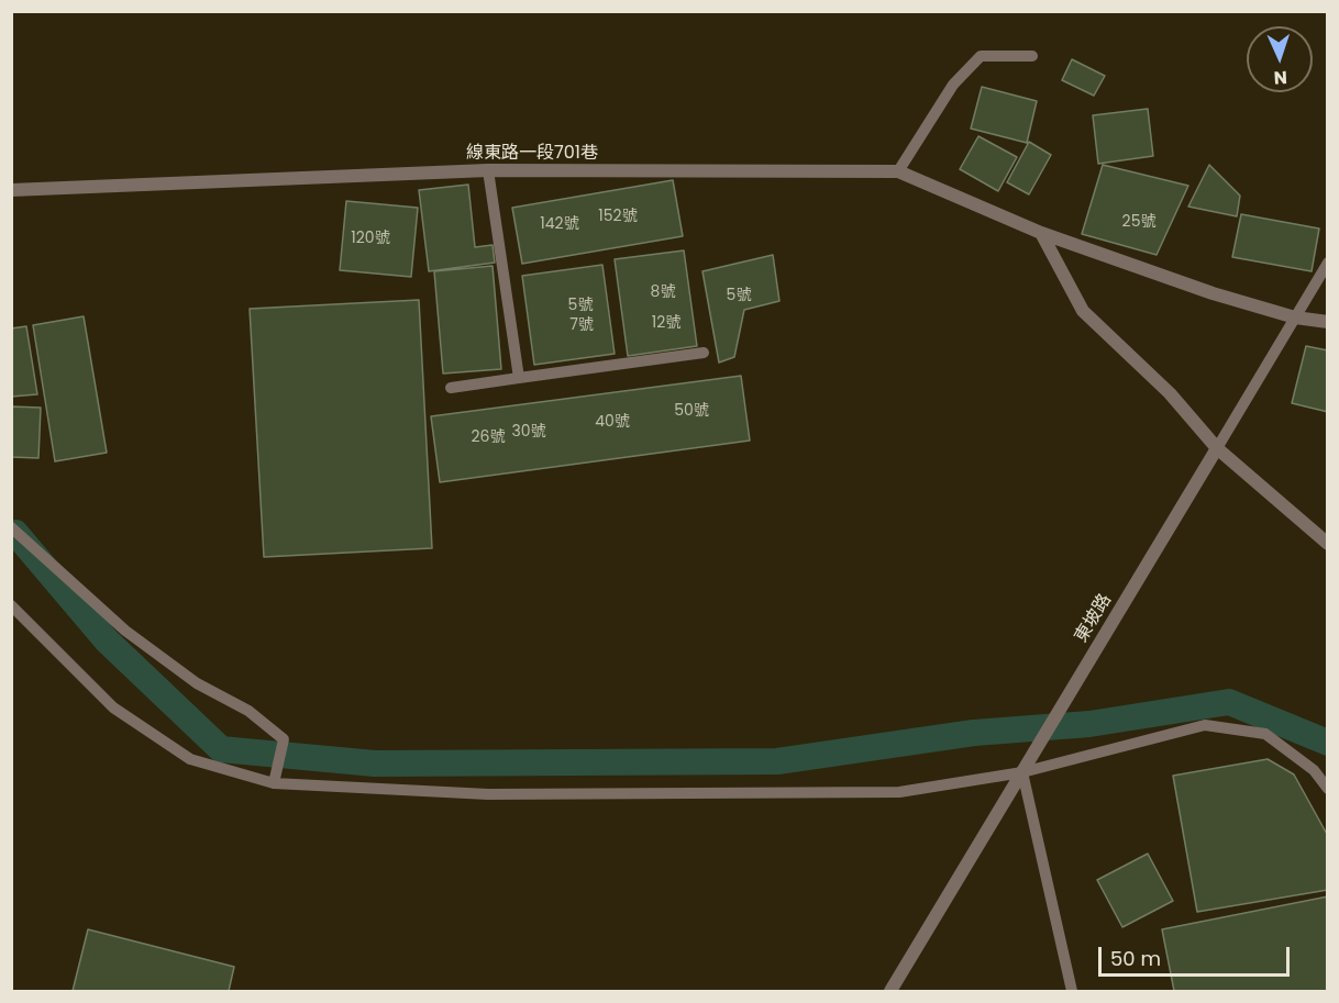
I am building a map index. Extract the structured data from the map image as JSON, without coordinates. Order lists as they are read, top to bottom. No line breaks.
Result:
{"streets":{"street":["線東路一段701巷","東坡路"]},"crossings":[["線東路一段701巷","東坡路"]],"house_numbers":["152號","25號","142號","120號","8號","5號","5號","12號","7號","50號","40號","30號","26號"],"scale_bar":"50 m","north":"bottom"}
